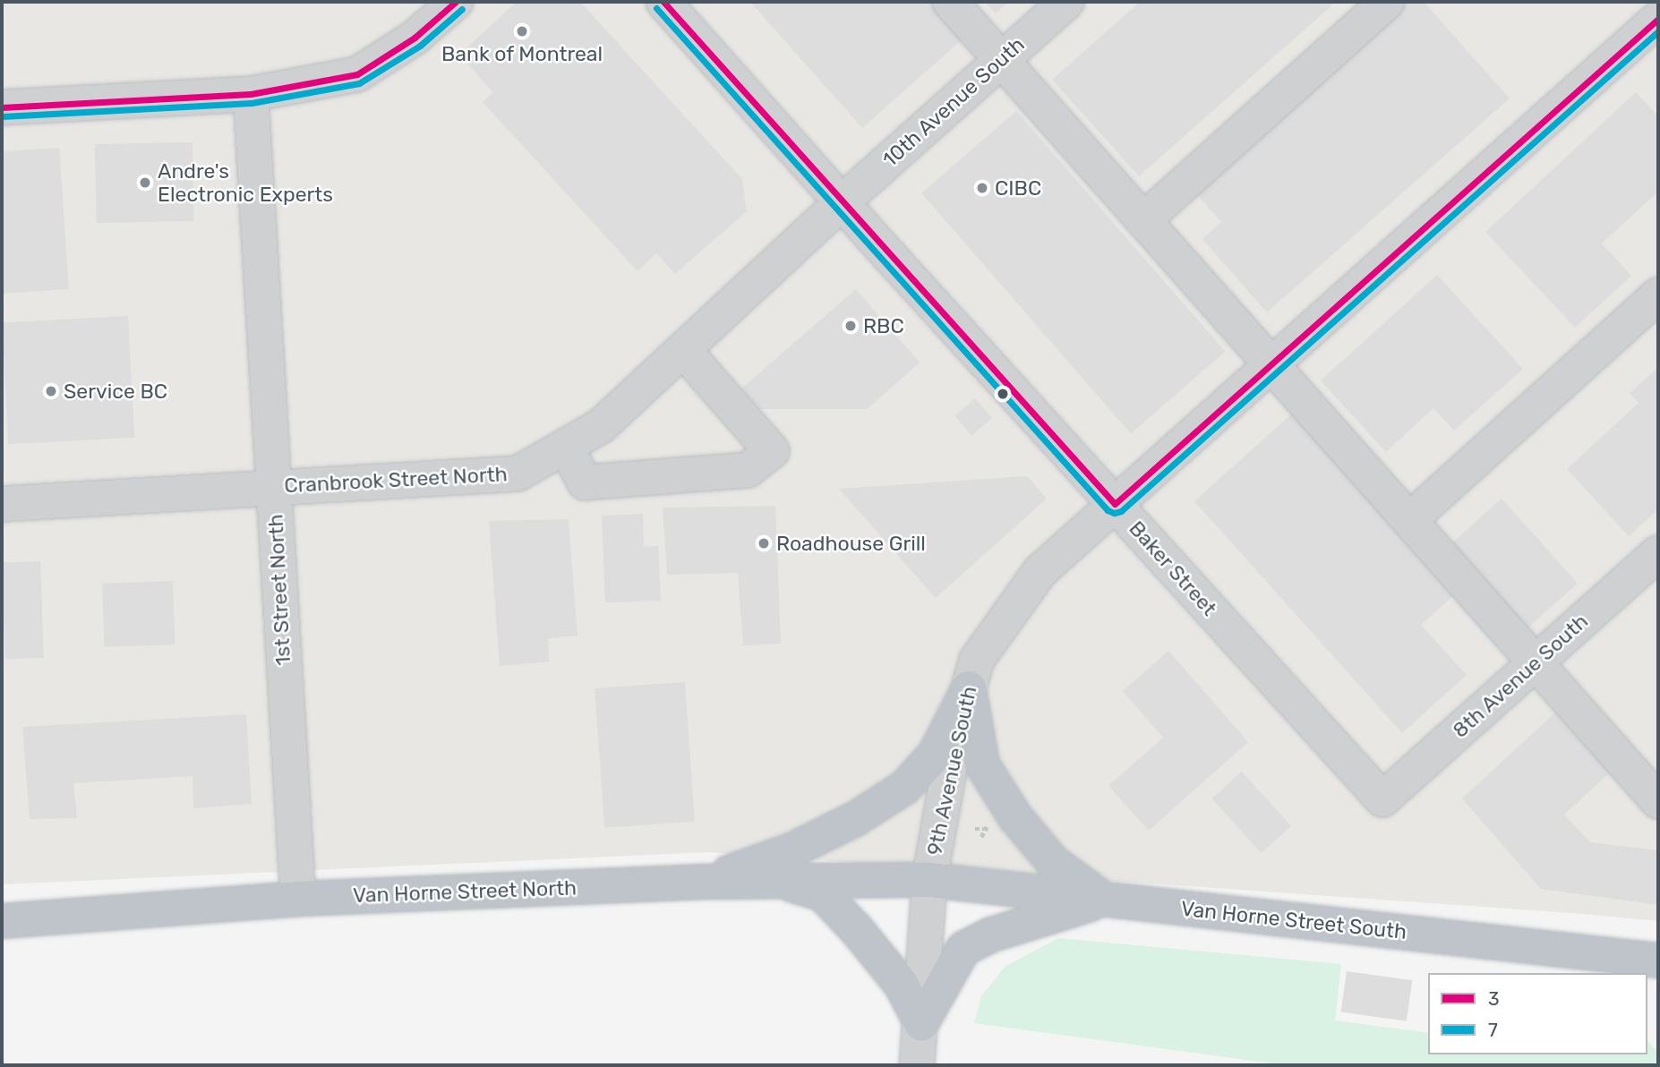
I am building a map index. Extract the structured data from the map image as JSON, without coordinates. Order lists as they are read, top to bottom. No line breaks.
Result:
{"streets":{"highway":["Van Horne Street North","Van Horne Street South"],"street":["10th Avenue South","Cranbrook Street North","Baker Street","1st Street North","8th Avenue South","9th Avenue South"]},"crossings":[["10th Avenue South","Cranbrook Street North"],["10th Avenue South","Baker Street"],["Cranbrook Street North","Baker Street"],["Cranbrook Street North","1st Street North"],["Baker Street","8th Avenue South"],["Baker Street","9th Avenue South"],["1st Street North","Van Horne Street North"],["9th Avenue South","Van Horne Street North"],["9th Avenue South","Van Horne Street South"],["Van Horne Street North","Van Horne Street South"]],"places":["Bank of Montreal","Andre's Electronic Experts","CIBC","RBC","Service BC","Roadhouse Grill"],"lines":["transit line 3","transit line 7"],"legend":["3","7"]}
